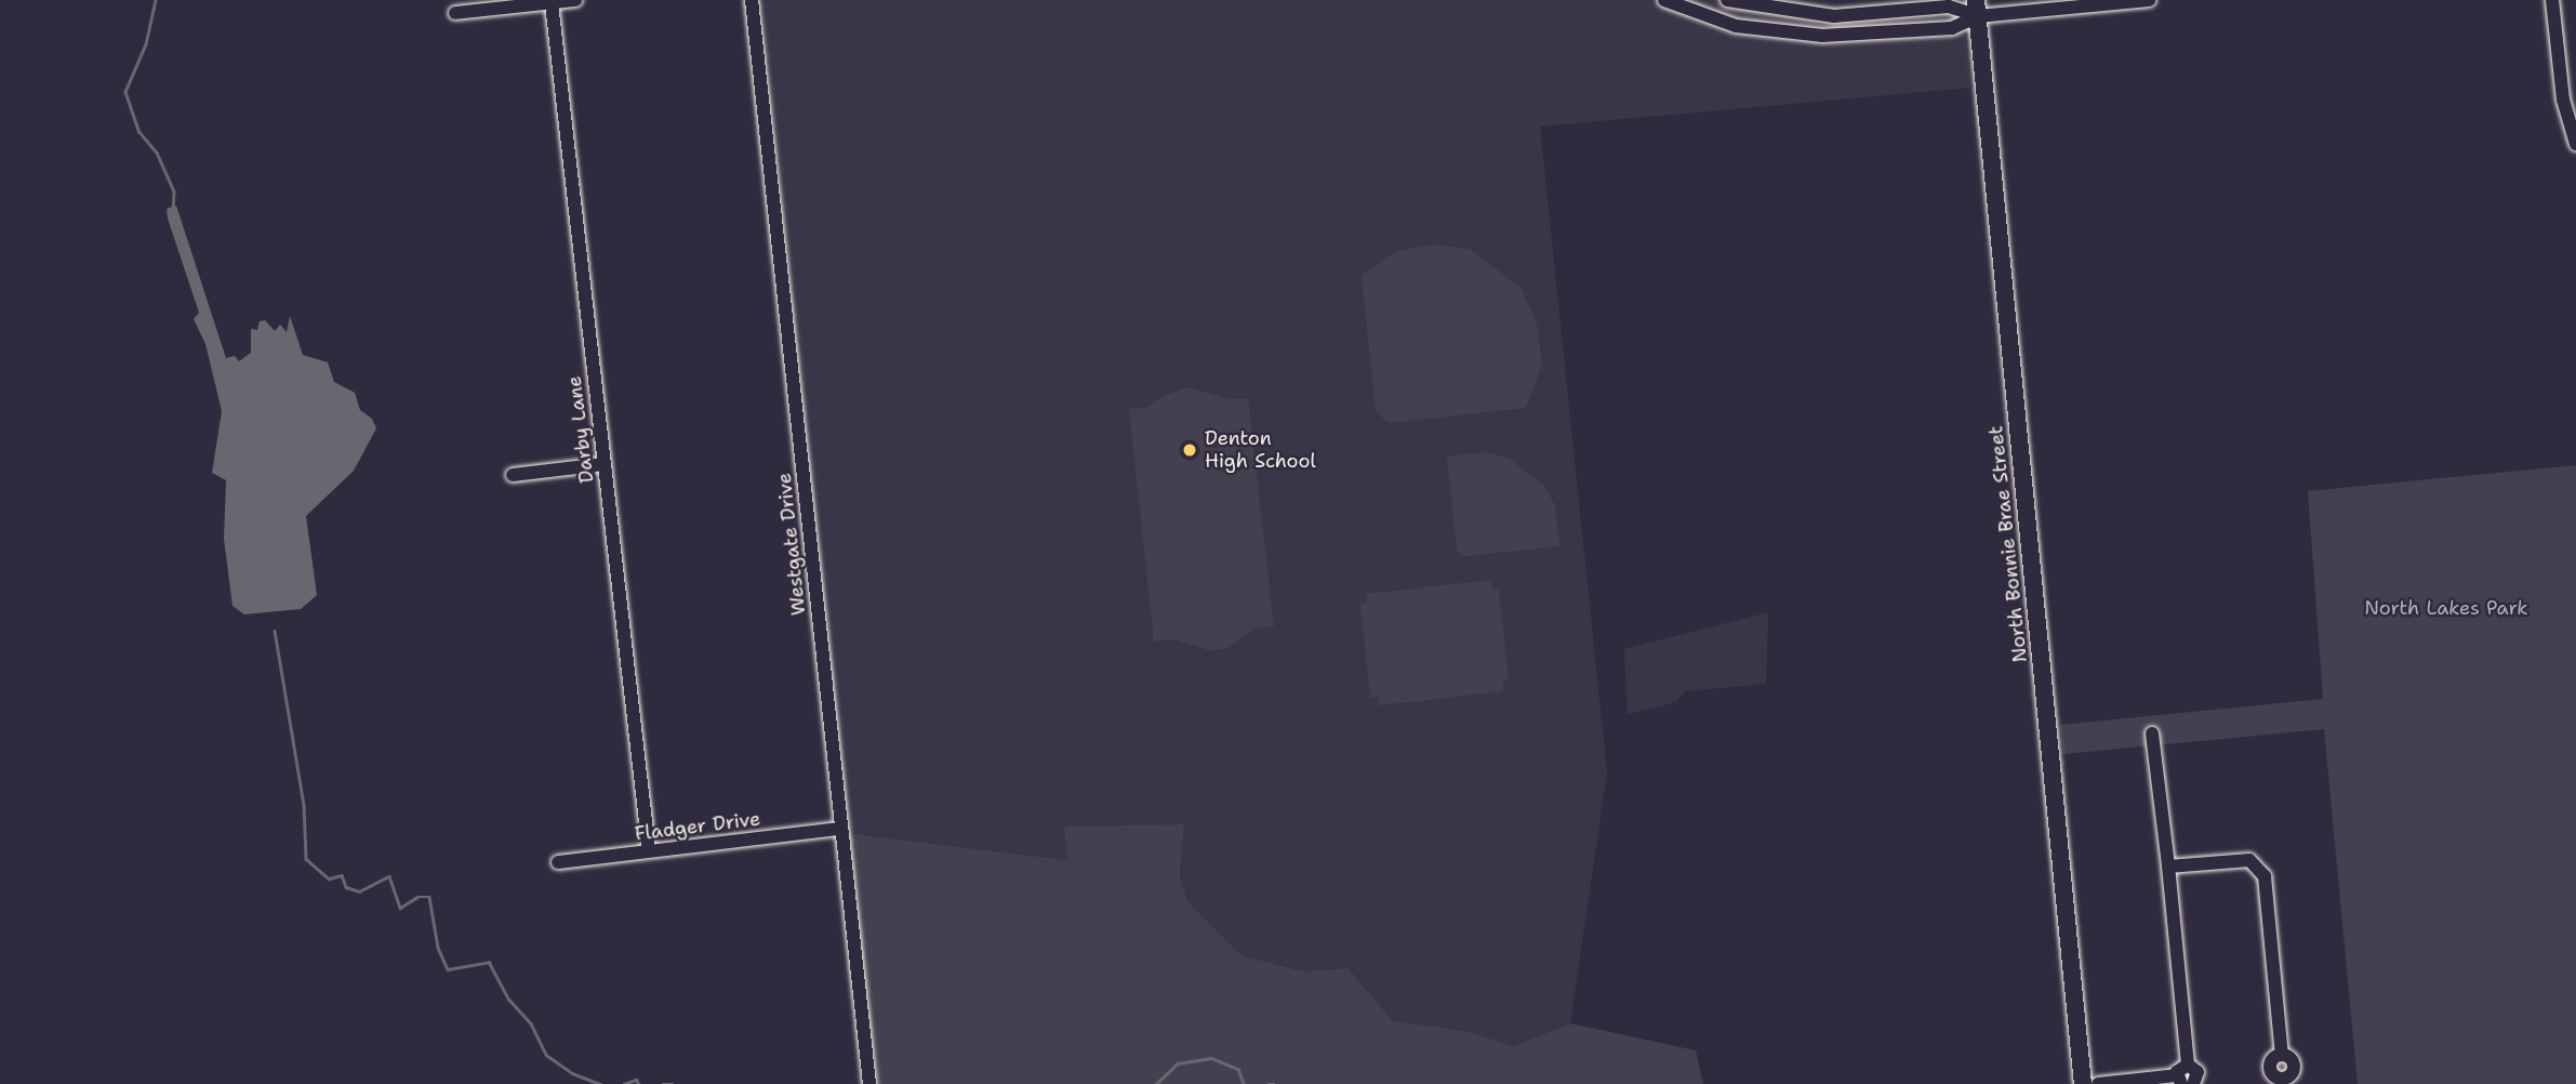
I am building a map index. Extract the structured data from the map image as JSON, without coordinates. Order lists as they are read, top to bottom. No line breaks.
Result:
{"streets":{"main road":["North Bonnie Brae Street"],"street":["Darby Lane","Westgate Drive","Fladger Drive"]},"crossings":[["Darby Lane","Fladger Drive"],["Westgate Drive","Fladger Drive"]],"parks":["North Lakes Park"],"places":["Denton High School"]}
